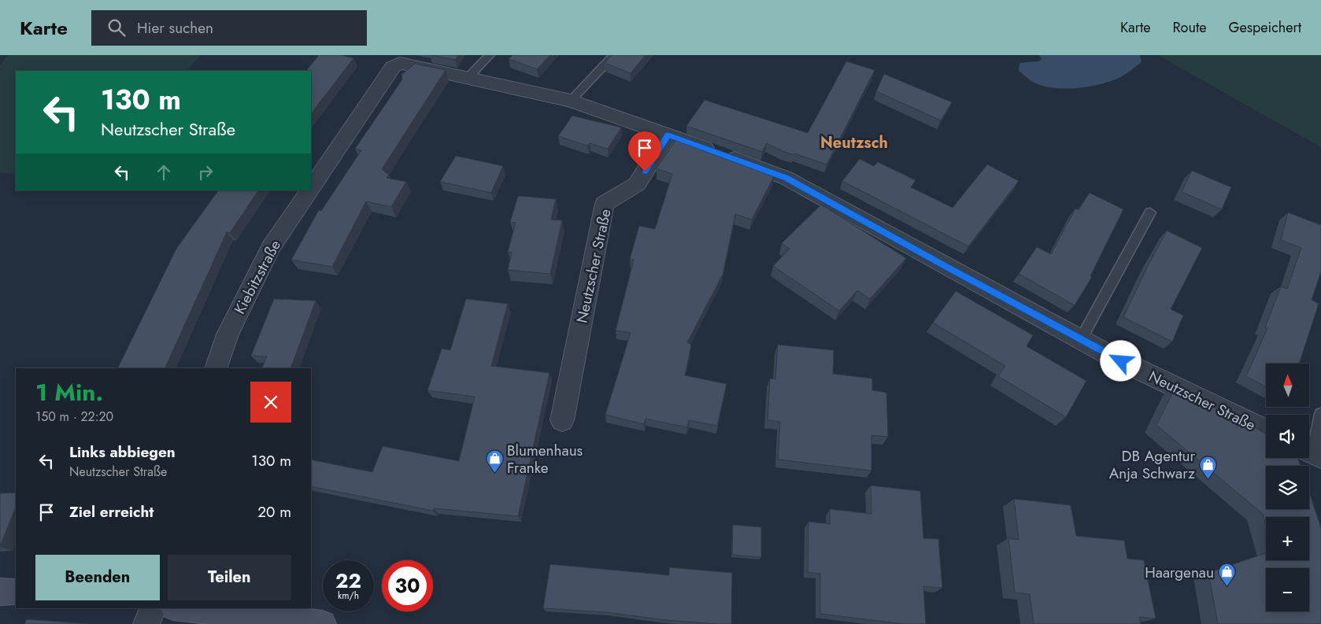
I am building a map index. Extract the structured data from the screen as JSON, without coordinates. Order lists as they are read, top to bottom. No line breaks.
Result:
{"streets":{"street":["Neutzscher Straße","Kiebitzstraße"]},"crossings":[["Neutzscher Straße","Kiebitzstraße"]],"districts":["Neutzsch"],"places":{"shop":["Blumenhaus Franke","DB Agentur Anja Schwarz","Haargenau"]},"north":"top","page":{"header":"Karte","search":"Hier suchen","nav":["Karte","Route","Gespeichert"],"turn":["130 m","Neutzscher Straße"],"map_buttons":["+","−"],"heading":["1 Min.","150 m · 22:20"],"list":[{"name":"Links abbiegen","note":"Neutzscher Straße","value":"130 m"},{"name":"Ziel erreicht","value":"20 m"}],"buttons":["Beenden","Teilen"],"speed":"22 km/h","limit":"30"}}
